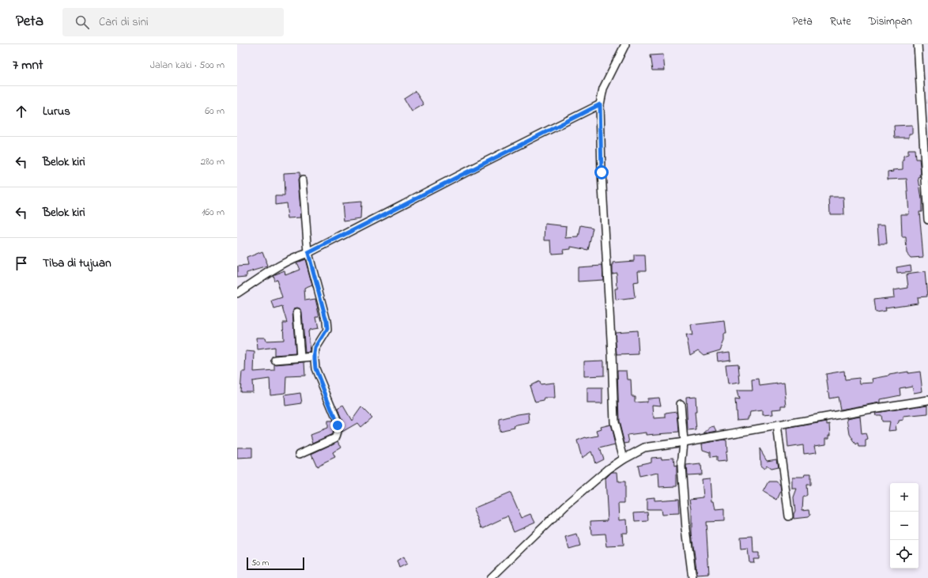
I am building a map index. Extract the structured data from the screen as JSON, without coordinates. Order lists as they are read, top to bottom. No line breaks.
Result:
{"scale_bar":"50 m","page":{"header":"Peta","search":"Cari di sini","nav":["Peta","Rute","Disimpan"],"heading":["7 mnt","Jalan kaki · 500 m"],"list":[["Lurus","60 m"],["Belok kiri","280 m"],["Belok kiri","160 m"],"Tiba di tujuan"],"map_buttons":["+","−"],"scale":"50 m"}}
